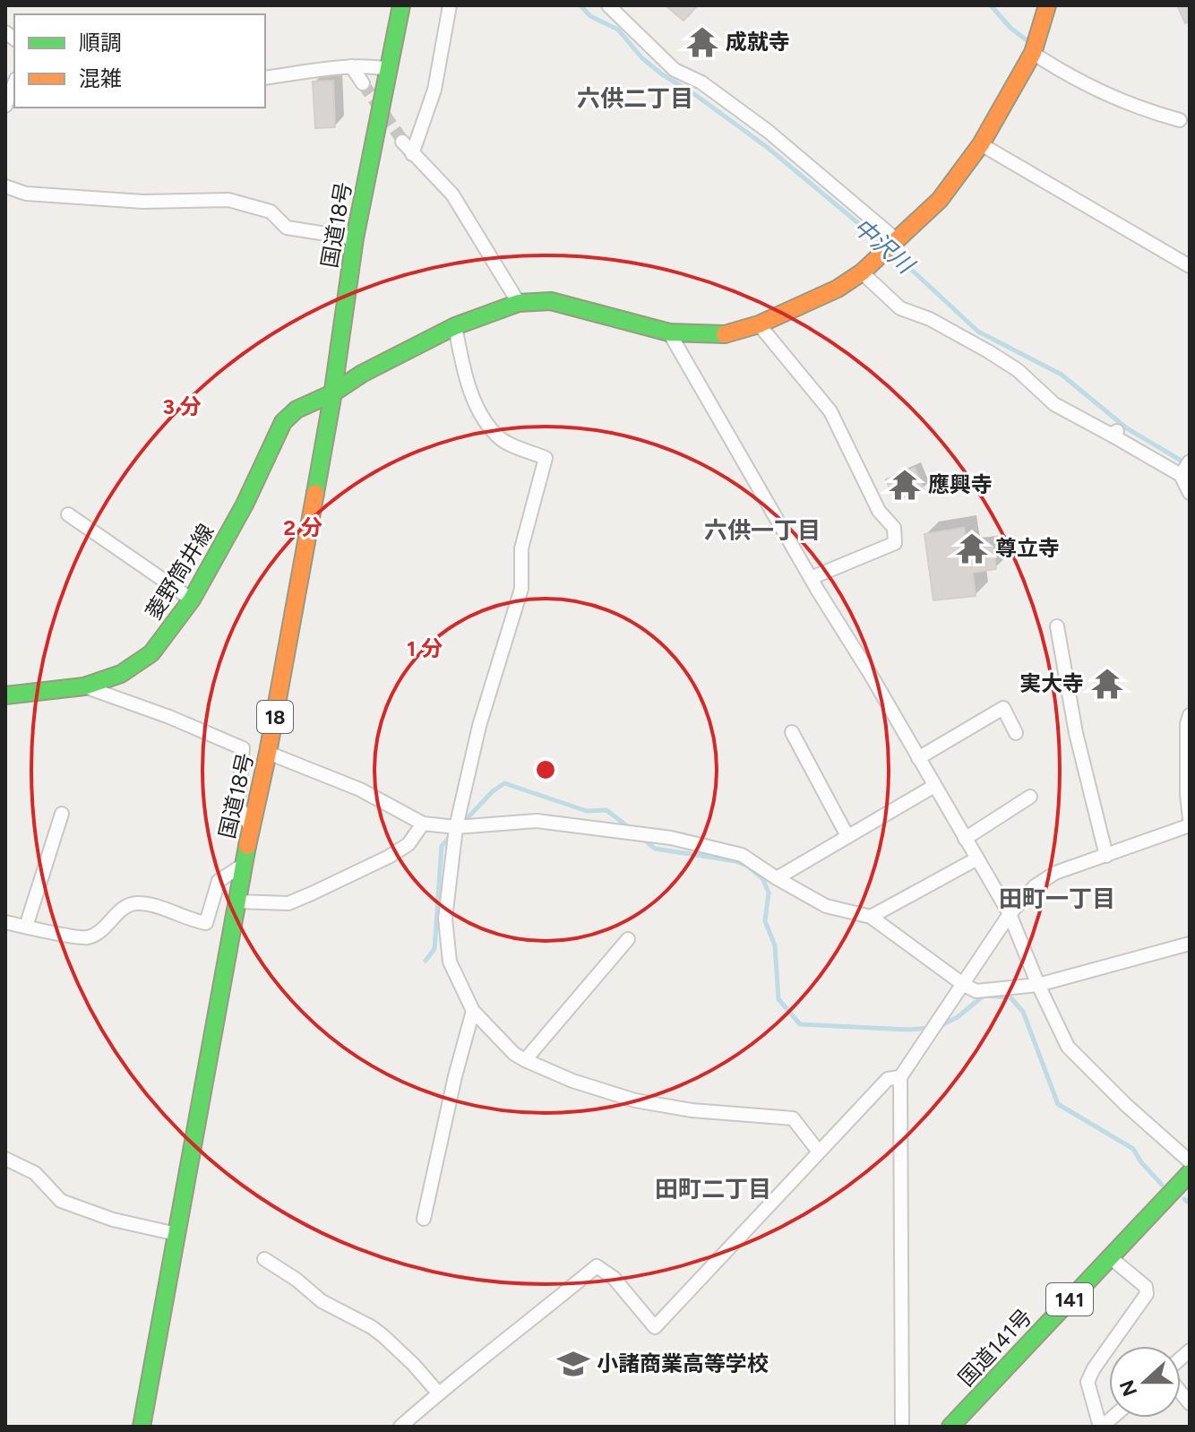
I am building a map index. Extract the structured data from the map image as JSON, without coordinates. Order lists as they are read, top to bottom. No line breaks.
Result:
{"streets":{"main road":["国道18号","菱野筒井線","18","141","国道141号"]},"crossings":[["国道18号","菱野筒井線"]],"districts":["六供二丁目","六供一丁目","田町一丁目","田町二丁目"],"water":["中沢川"],"places":{"temple":["成就寺","應興寺","尊立寺","実大寺"],"school or university":["小諸商業高等学校"]},"legend":["順調","混雑"],"north":"left","rings":["3 分","2 分","1 分"]}
